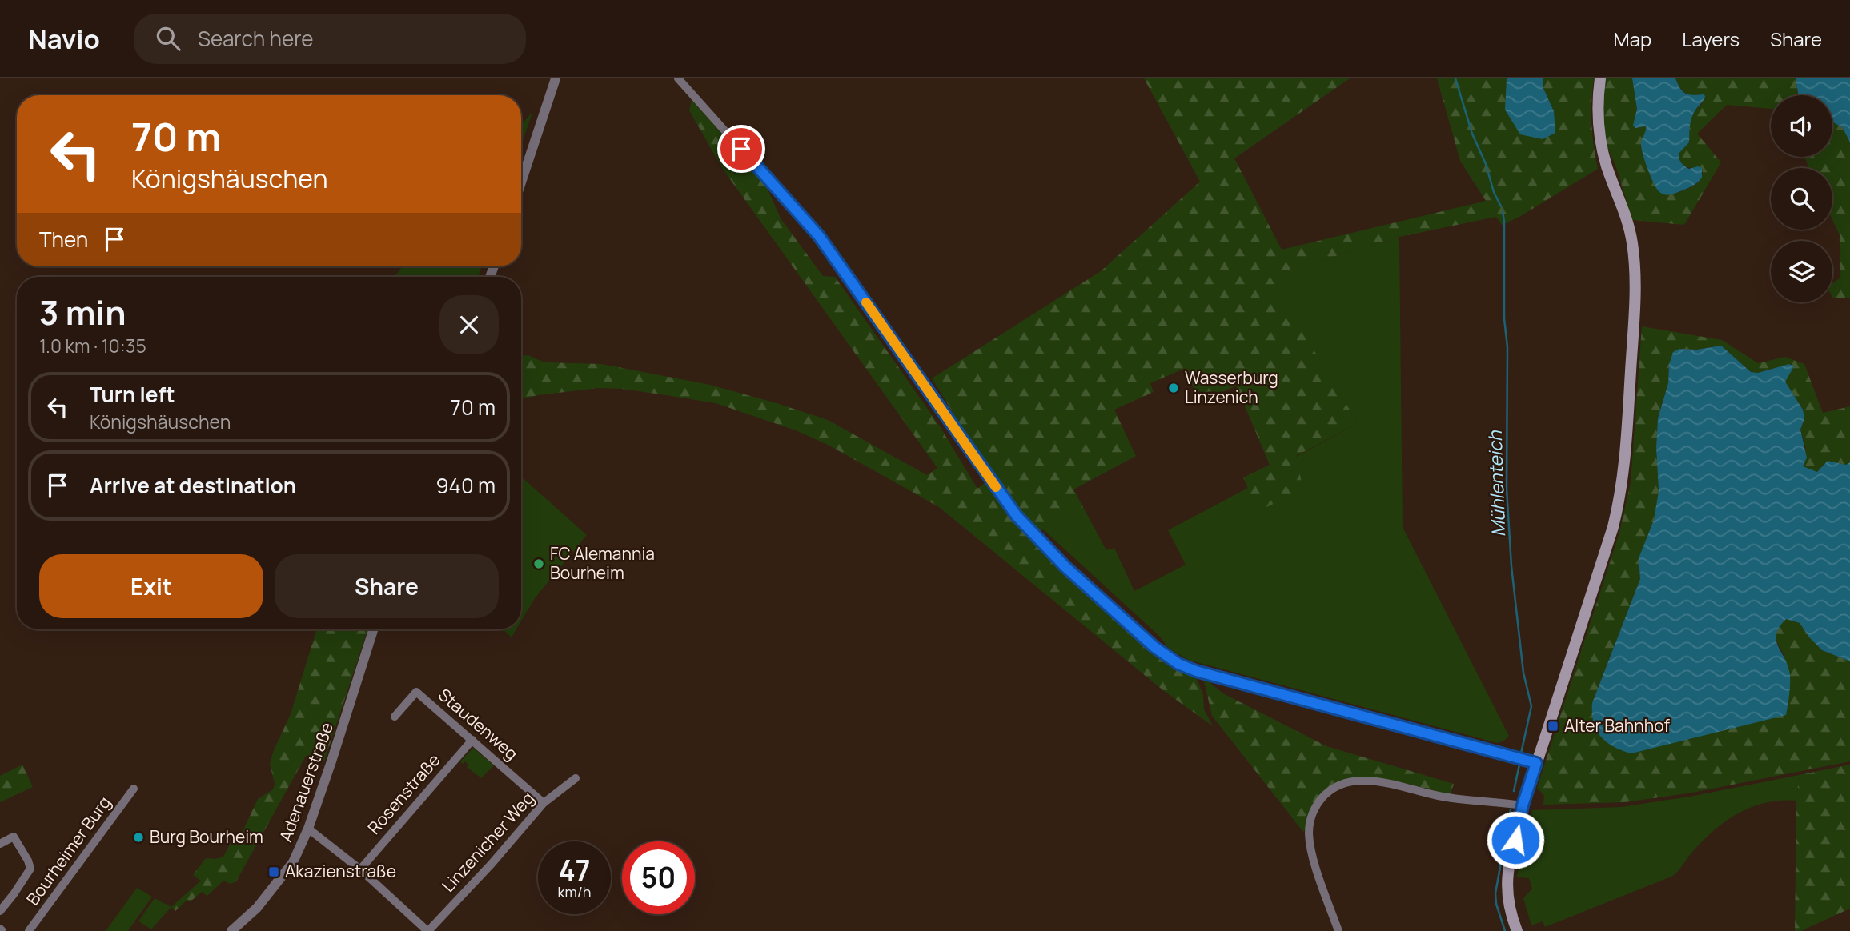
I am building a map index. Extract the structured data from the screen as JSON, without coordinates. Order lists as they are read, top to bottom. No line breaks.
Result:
{"streets":{"street":["Staudenweg","Adenauerstraße","Rosenstraße","Linzenicher Weg","Bourheimer Burg"]},"crossings":[["Staudenweg","Rosenstraße"],["Staudenweg","Linzenicher Weg"]],"water":["Mühlenteich"],"places":{"other":["Wasserburg Linzenich","FC Alemannia Bourheim","Burg Bourheim"],"transit":["Alter Bahnhof","Akazienstraße"]},"page":{"header":"Navio","search":"Search here","nav":["Map","Layers","Share"],"turn":["70 m","Königshäuschen"],"then":"Then","heading":["3 min","1.0 km · 10:35"],"list":[{"name":"Turn left","note":"Königshäuschen","value":"70 m"},{"name":"Arrive at destination","value":"940 m"}],"buttons":["Exit","Share"],"speed":"47 km/h","limit":"50"}}
